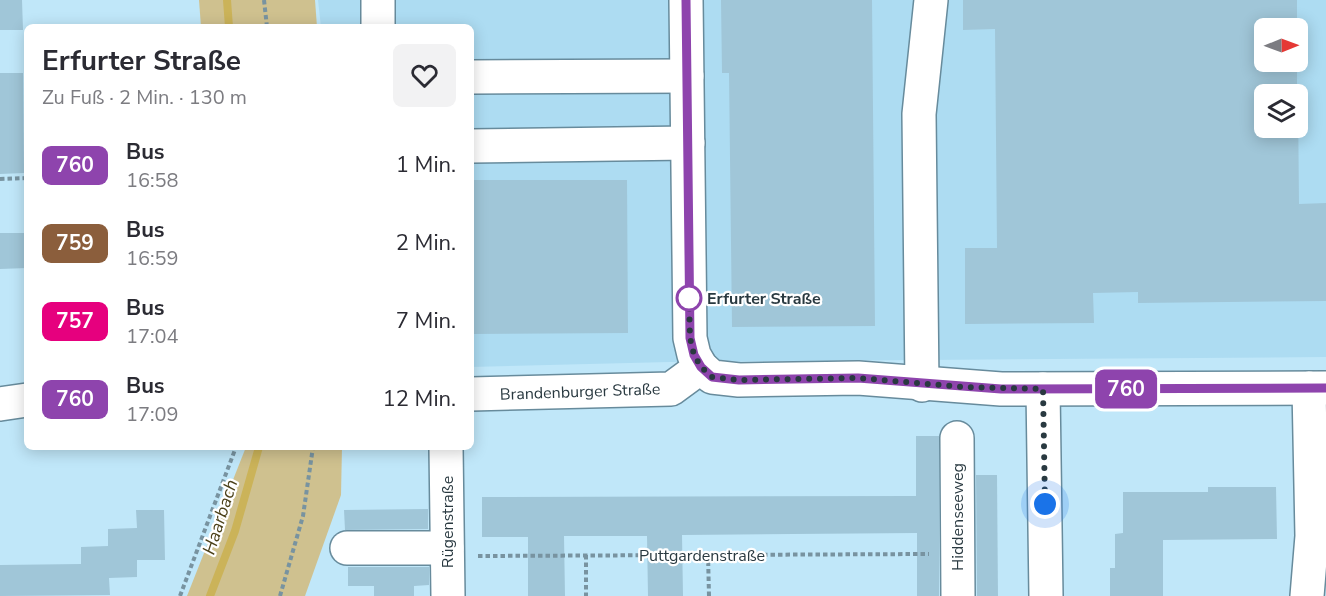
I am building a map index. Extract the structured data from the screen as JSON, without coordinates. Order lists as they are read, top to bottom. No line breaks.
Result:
{"streets":{"street":["Brandenburger Straße","Hiddenseeweg","Rügenstraße"],"path":["Puttgardenstraße"]},"crossings":[["Hiddenseeweg","Puttgardenstraße"],["Rügenstraße","Puttgardenstraße"]],"water":["Haarbach"],"places":["Erfurter Straße"],"lines":["bus line 760"],"north":"right","page":{"on_map":"760","heading":["Erfurter Straße","Zu Fuß · 2 Min. · 130 m"],"list":[{"mark":"760","name":"Bus","note":"16:58","value":"1 Min."},{"mark":"759","name":"Bus","note":"16:59","value":"2 Min."},{"mark":"757","name":"Bus","note":"17:04","value":"7 Min."},{"mark":"760","name":"Bus","note":"17:09","value":"12 Min."}]}}
